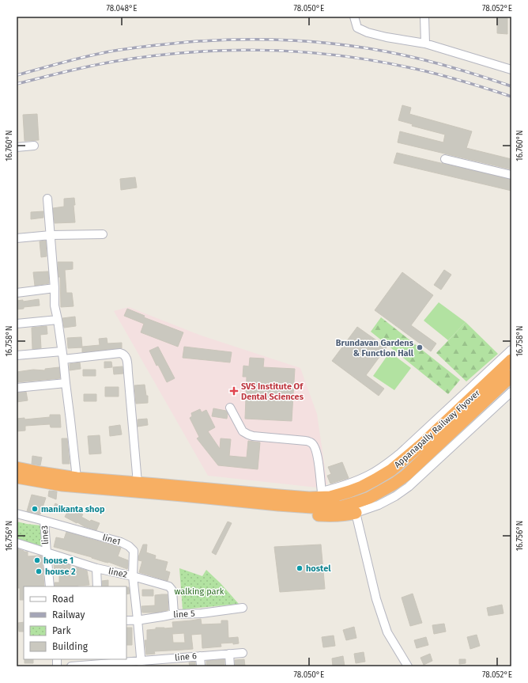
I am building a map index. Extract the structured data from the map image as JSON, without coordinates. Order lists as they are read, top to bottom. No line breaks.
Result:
{"streets":{"highway":["Appanapally Railway Flyover"],"street":["line3","line1","line2","line 5","line 6"]},"crossings":[["line3","line1"],["line3","line2"],["line1","line2"],["line2","line 5"],["line2","line 6"]],"parks":["walking park"],"places":{"other":["Brundavan Gardens & Function Hall","manikanta shop","house 1","hostel","house 2"],"health":["SVS Institute Of Dental Sciences"]},"legend":["Road","Railway","Park","Building"],"coordinates":["78.048°E","78.050°E","78.052°E","16.760°N","16.758°N","16.756°N"]}
